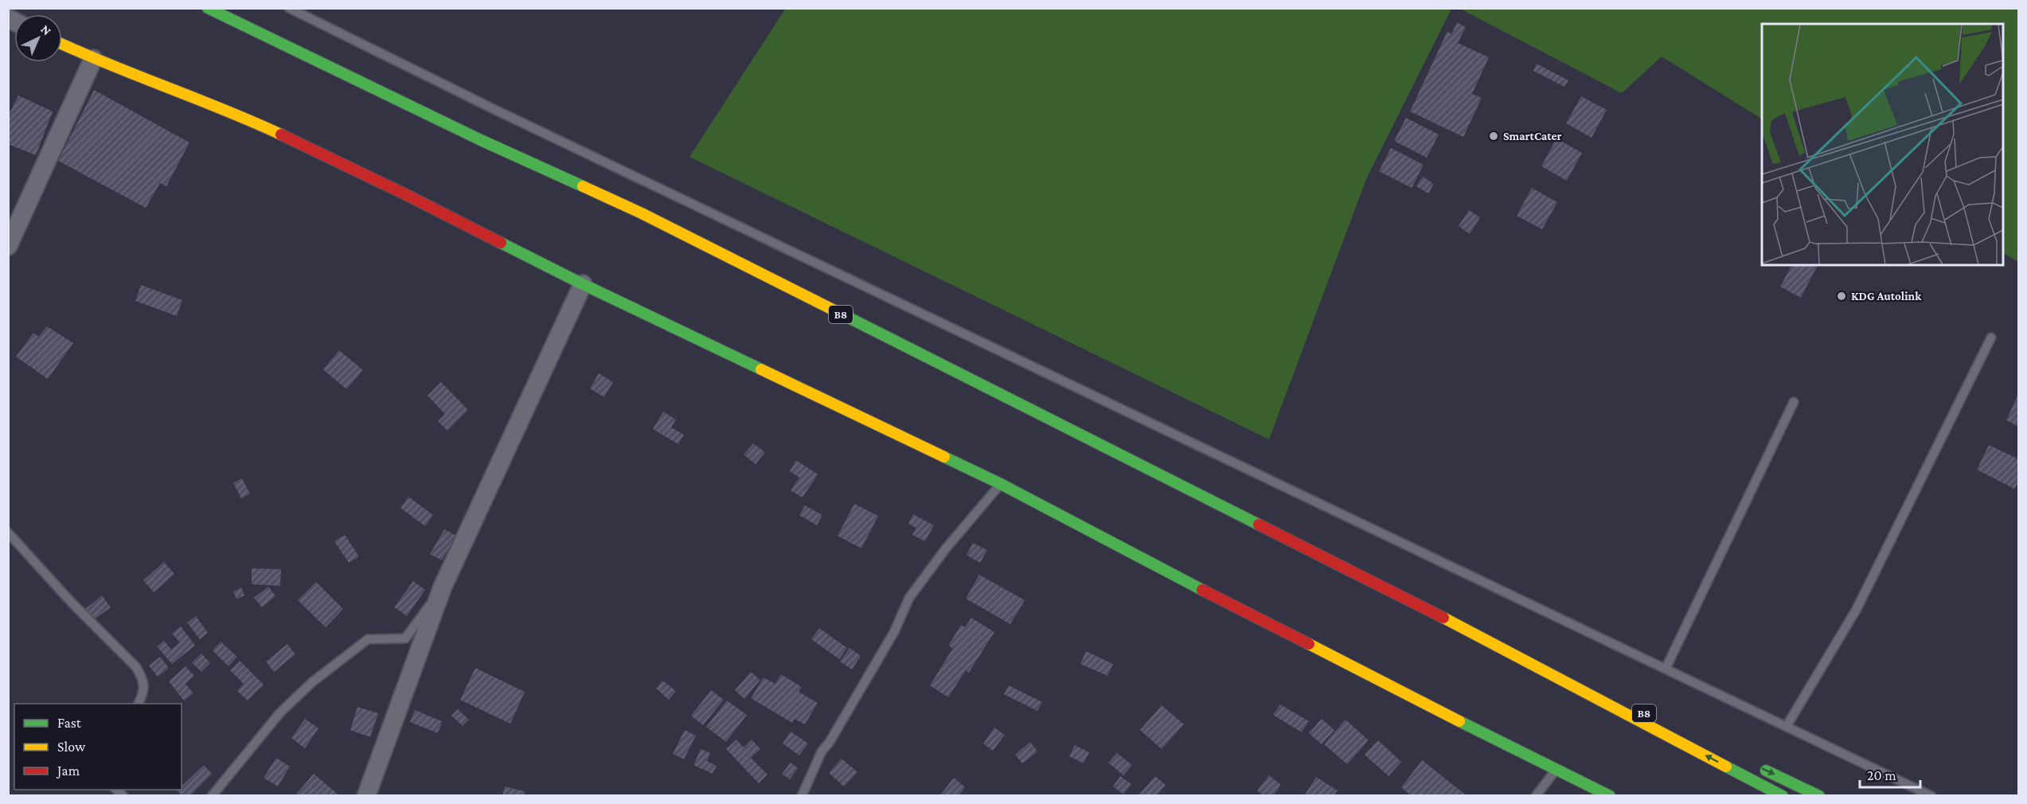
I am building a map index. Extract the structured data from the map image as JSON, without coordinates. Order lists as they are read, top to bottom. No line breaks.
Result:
{"streets":{"main road":["B8"]},"places":["SmartCater","KDG Autolink"],"legend":["Fast","Slow","Jam"],"scale_bar":"20 m","north":"top right"}
